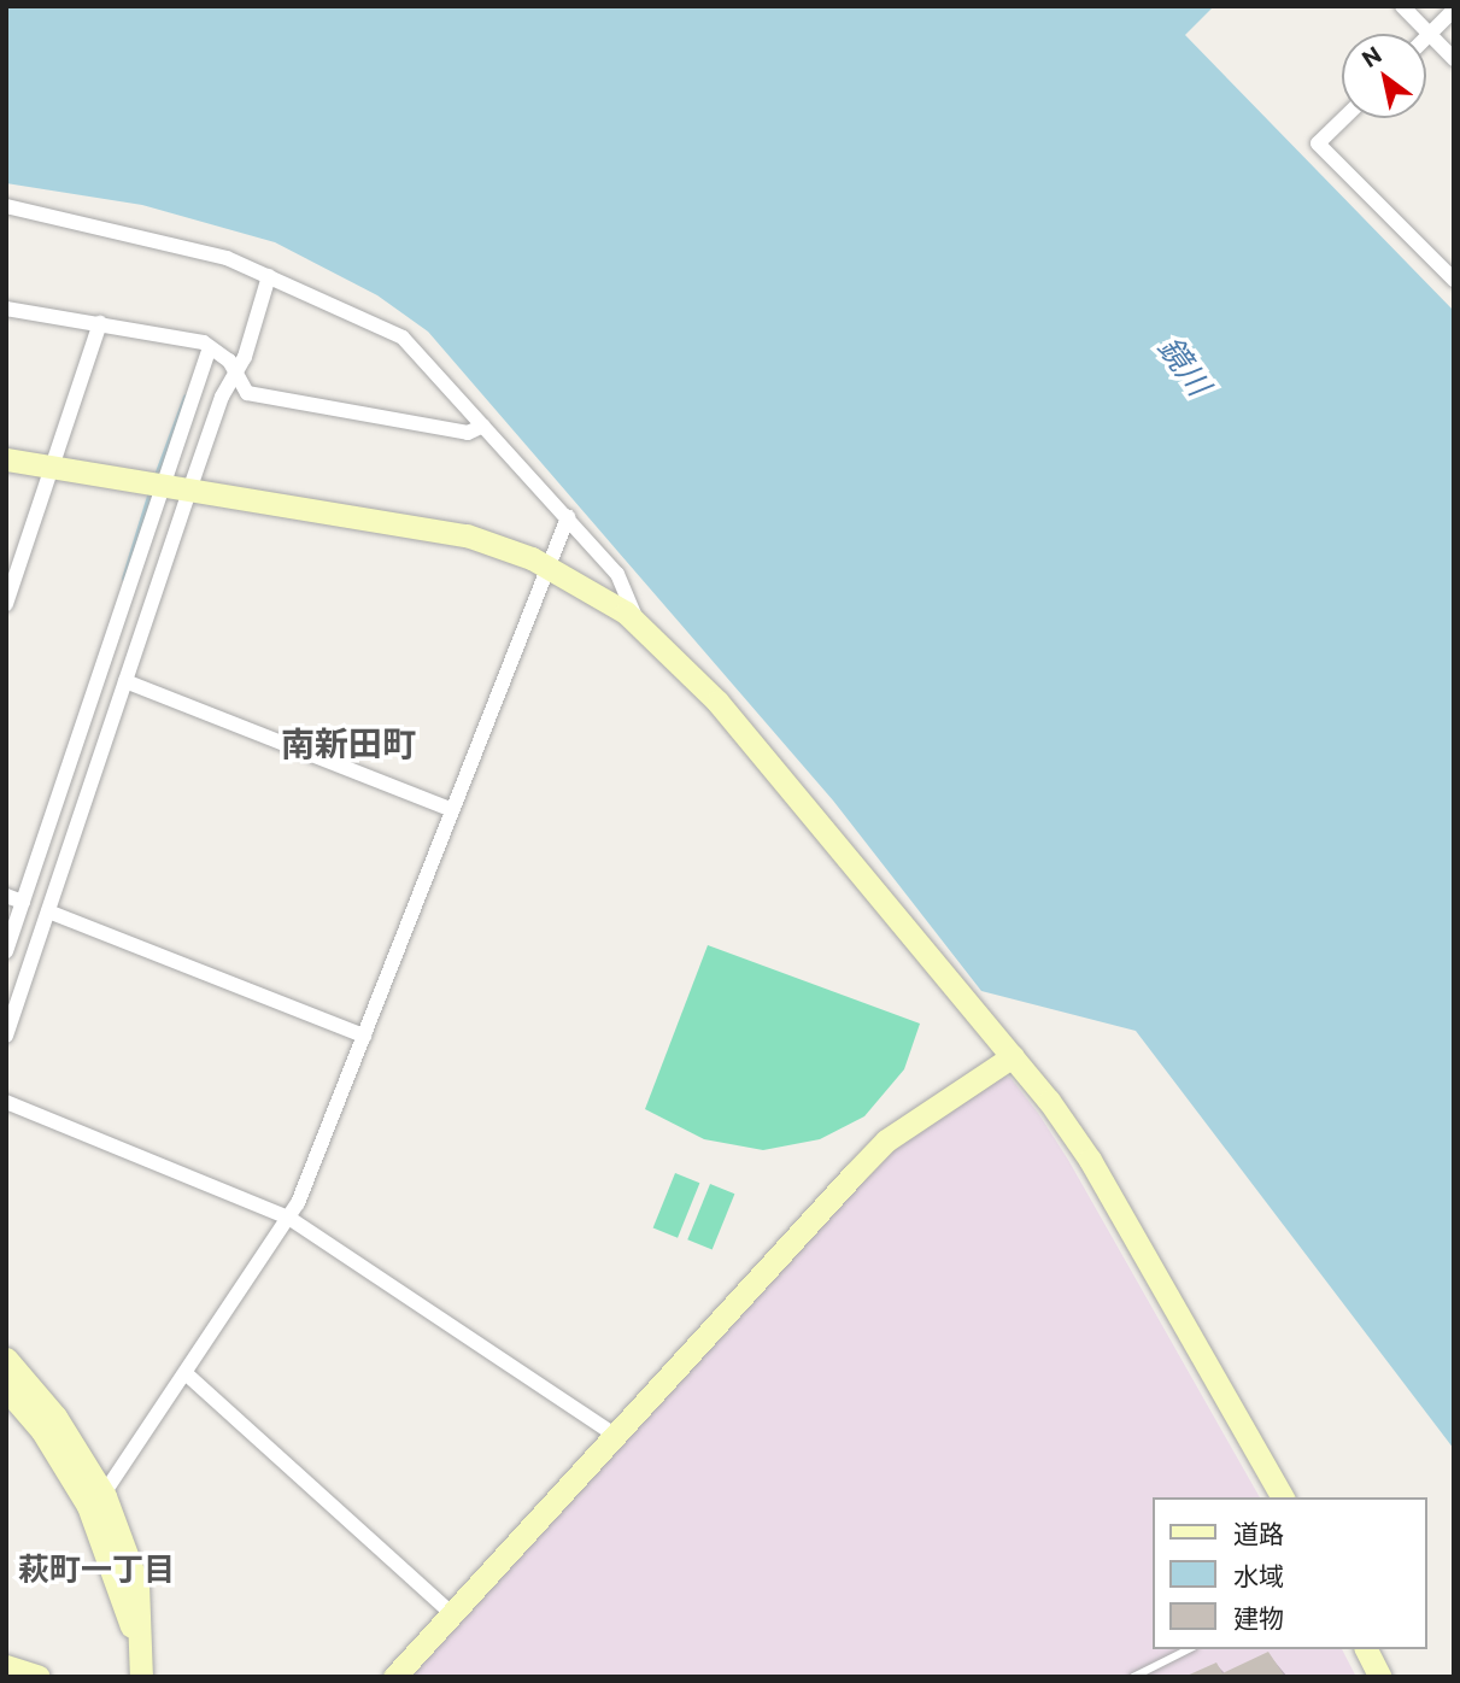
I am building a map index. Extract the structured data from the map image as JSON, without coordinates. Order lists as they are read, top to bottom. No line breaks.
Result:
{"districts":["南新田町","萩町一丁目"],"water":["鏡川"],"legend":["道路","水域","建物"],"north":"top left"}
